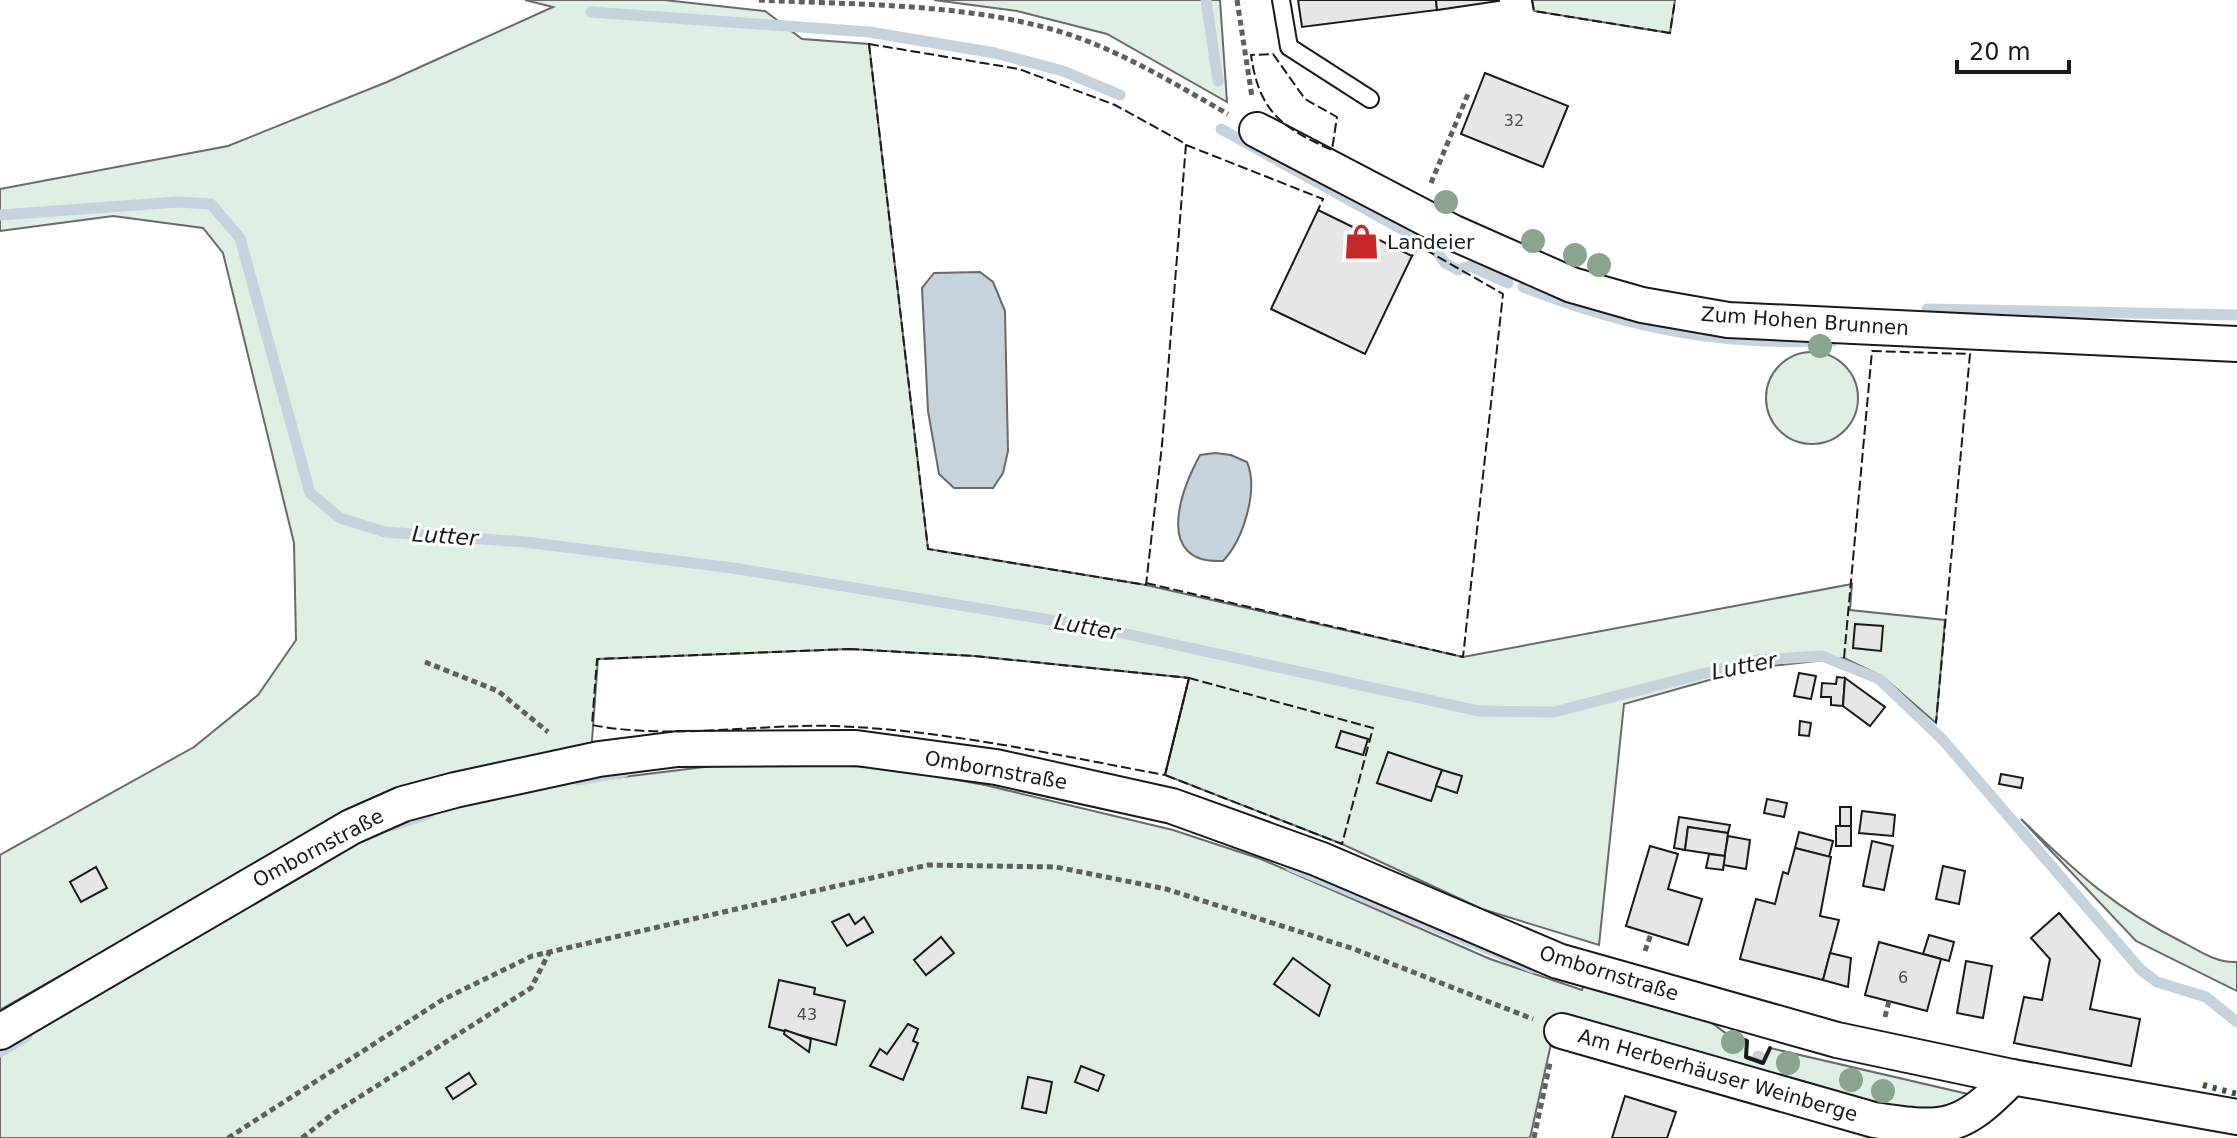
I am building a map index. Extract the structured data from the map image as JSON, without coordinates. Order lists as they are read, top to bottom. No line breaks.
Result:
{"streets":{"street":["Zum Hohen Brunnen","Ombornstraße","Am Herberhäuser Weinberge"]},"crossings":[["Ombornstraße","Am Herberhäuser Weinberge"]],"water":["Lutter"],"places":{"shop":["Landeier"]},"house_numbers":["32","6","43"],"scale_bar":"20 m"}
